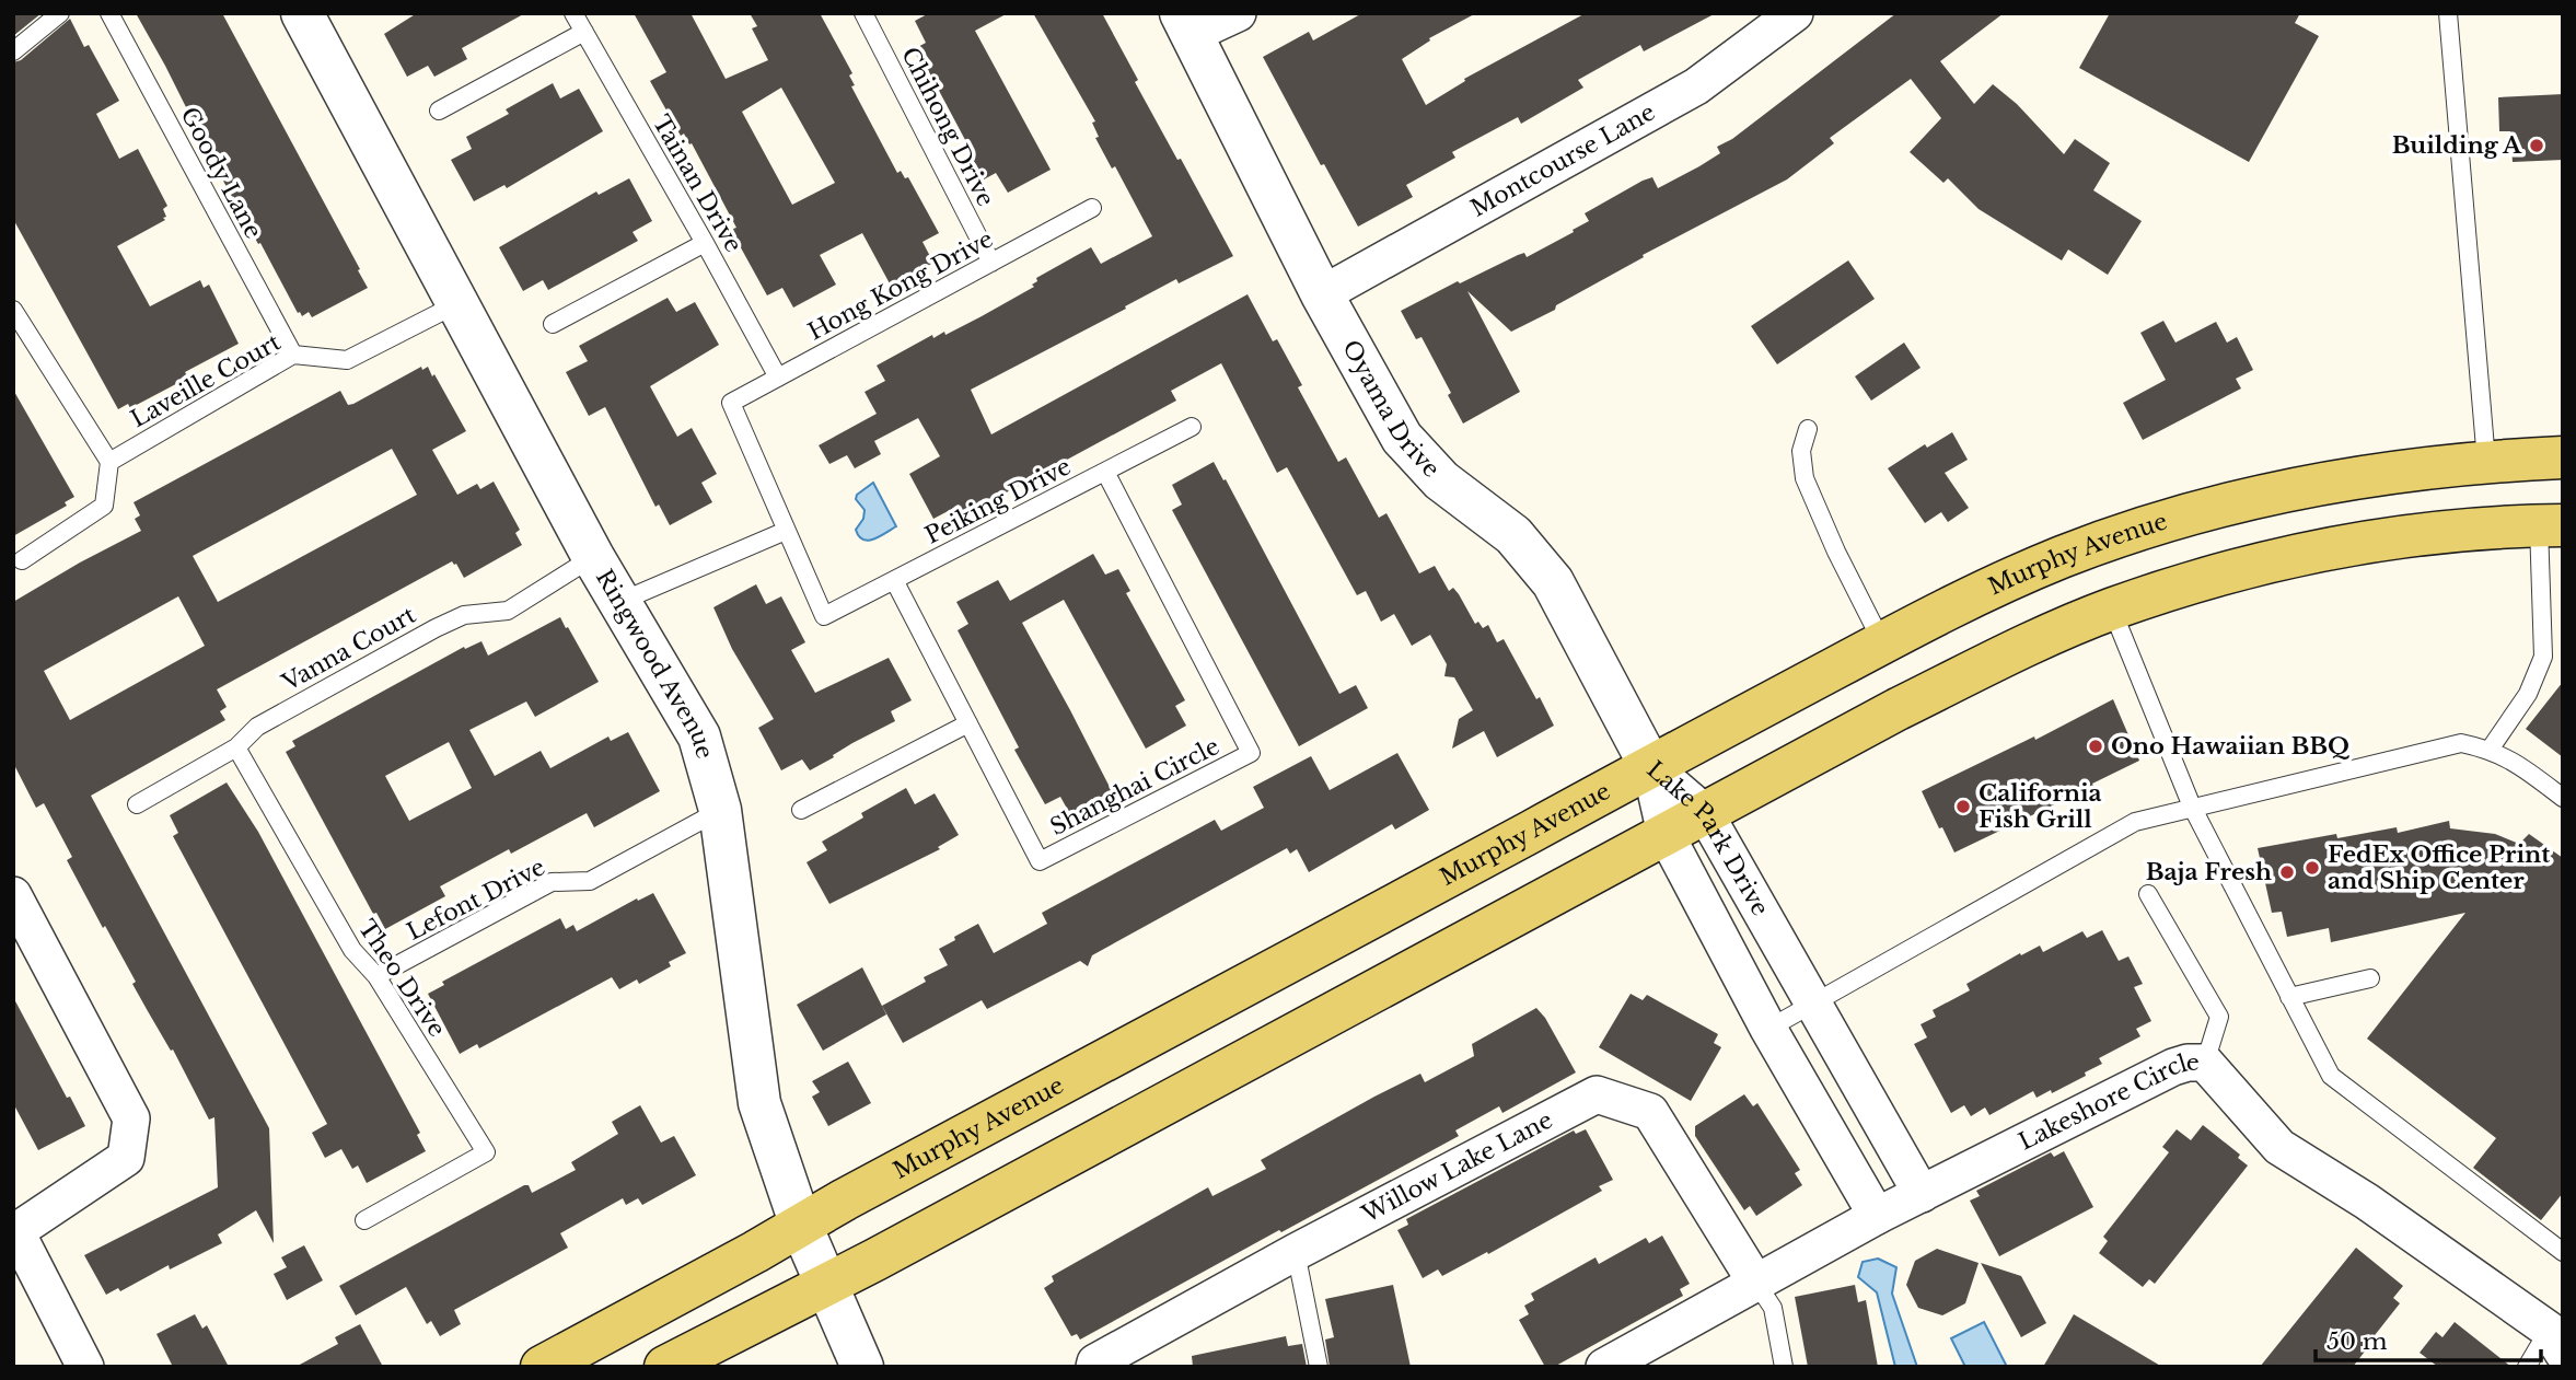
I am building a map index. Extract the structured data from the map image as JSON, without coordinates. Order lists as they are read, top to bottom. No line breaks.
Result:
{"streets":{"main road":["Murphy Avenue"],"street":["Montcourse Lane","Oyama Drive","Ringwood Avenue","Lake Park Drive","Lakeshore Circle","Willow Lake Lane"],"lane":["Chihong Drive","Goody Lane","Tainan Drive","Hong Kong Drive","Laveille Court","Peiking Drive","Vanna Court","Shanghai Circle","Lefont Drive","Theo Drive"]},"crossings":[["Chihong Drive","Hong Kong Drive"],["Montcourse Lane","Oyama Drive"],["Goody Lane","Laveille Court"],["Tainan Drive","Hong Kong Drive"],["Hong Kong Drive","Peiking Drive"],["Laveille Court","Ringwood Avenue"],["Oyama Drive","Murphy Avenue"],["Oyama Drive","Lake Park Drive"],["Peiking Drive","Shanghai Circle"],["Murphy Avenue","Ringwood Avenue"],["Murphy Avenue","Lake Park Drive"],["Vanna Court","Ringwood Avenue"],["Vanna Court","Theo Drive"],["Ringwood Avenue","Lefont Drive"],["Lake Park Drive","Lakeshore Circle"],["Lefont Drive","Theo Drive"],["Lakeshore Circle","Willow Lake Lane"]],"places":["Building A","Ono Hawaiian BBQ","California Fish Grill","FedEx Office Print and Ship Center","Baja Fresh"],"scale_bar":"50 m"}
